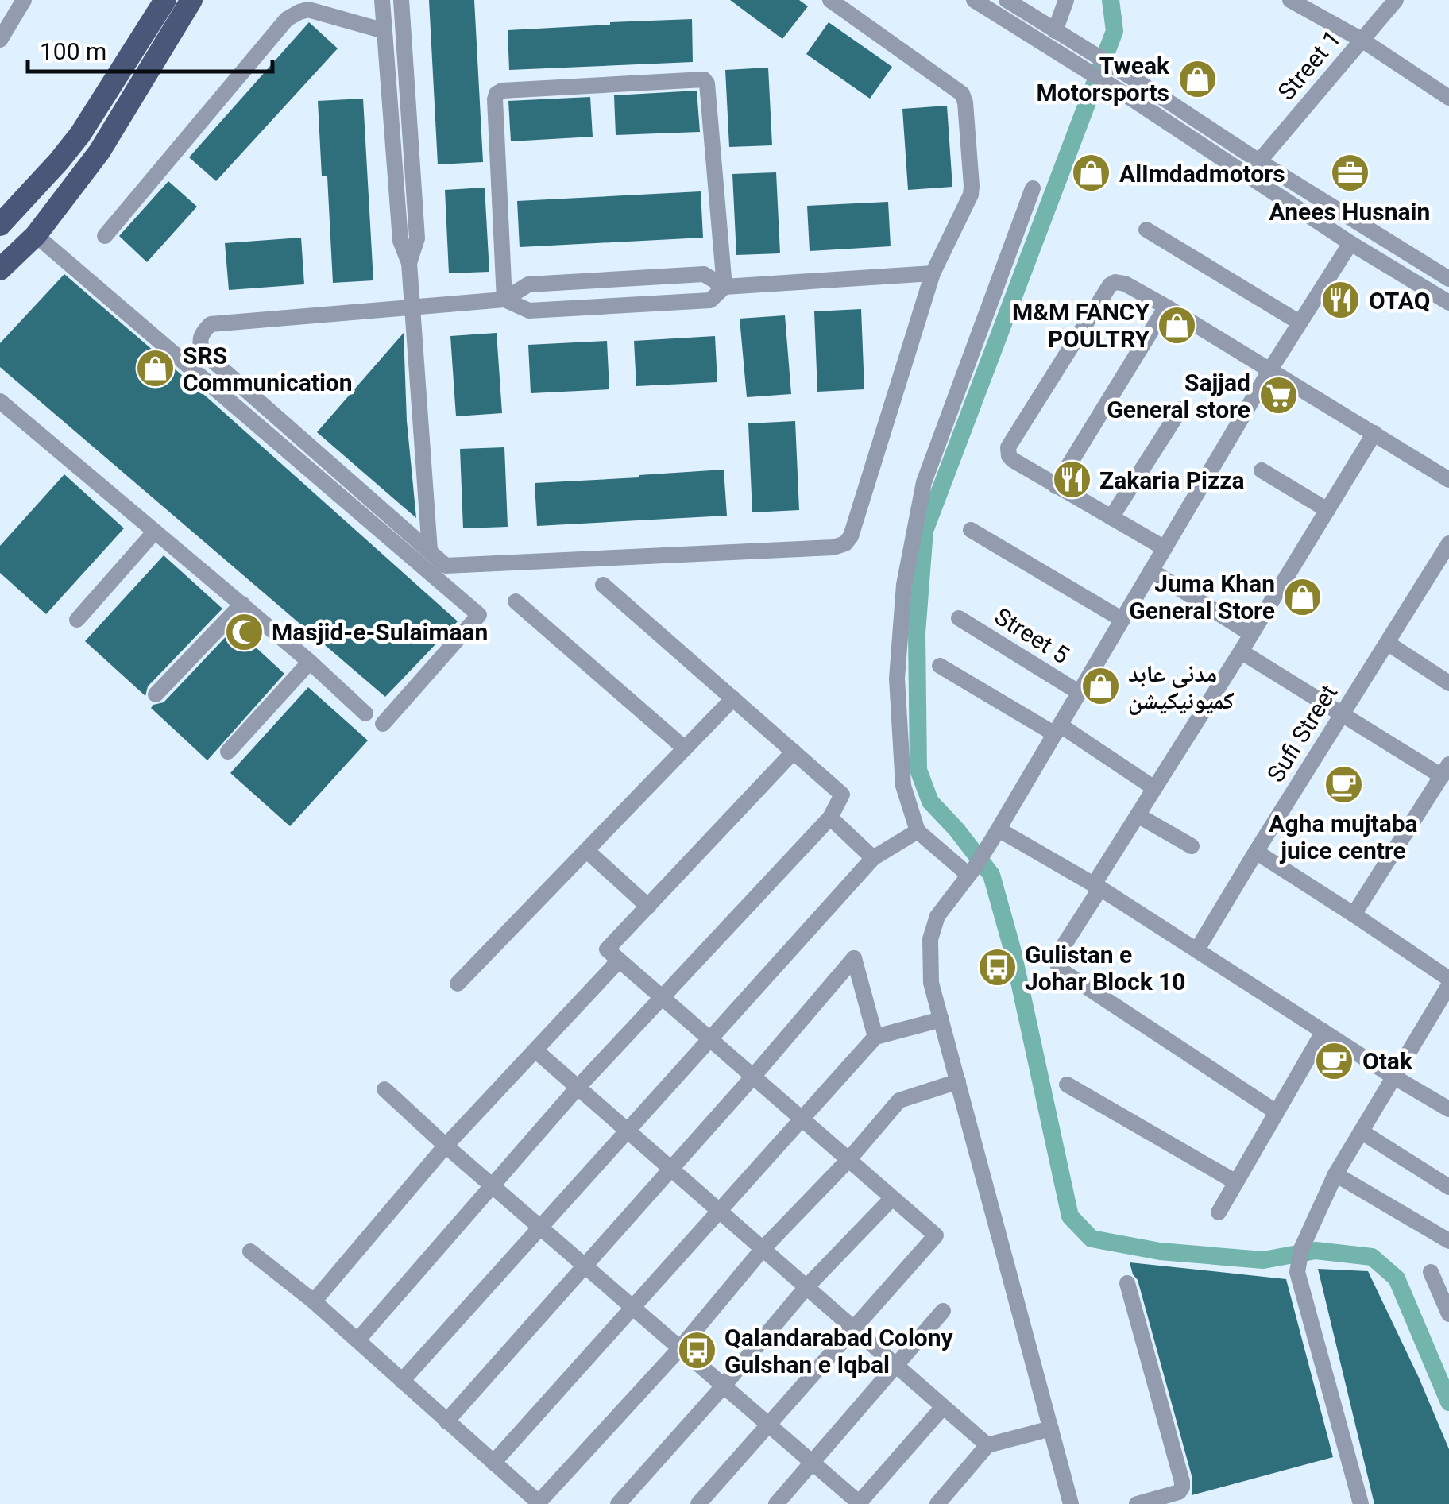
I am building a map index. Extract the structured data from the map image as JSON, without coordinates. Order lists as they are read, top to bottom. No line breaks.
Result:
{"streets":{"street":["Street 1","Street 5","Sufi Street"]},"places":{"shop":["Tweak Motorsports","AlImdadmotors","M&M FANCY POULTRY","SRS Communication","Juma Khan General Store","مدنی عابد کمیونیکیشن"],"office":["Anees Husnain"],"restaurant":["OTAQ","Zakaria Pizza"],"supermarket":["Sajjad General store"],"mosque":["Masjid-e-Sulaimaan"],"cafe":["Agha mujtaba juice centre","Otak"],"bus stop":["Gulistan e Johar Block 10","Qalandarabad Colony Gulshan e Iqbal"]},"scale_bar":"100 m"}
